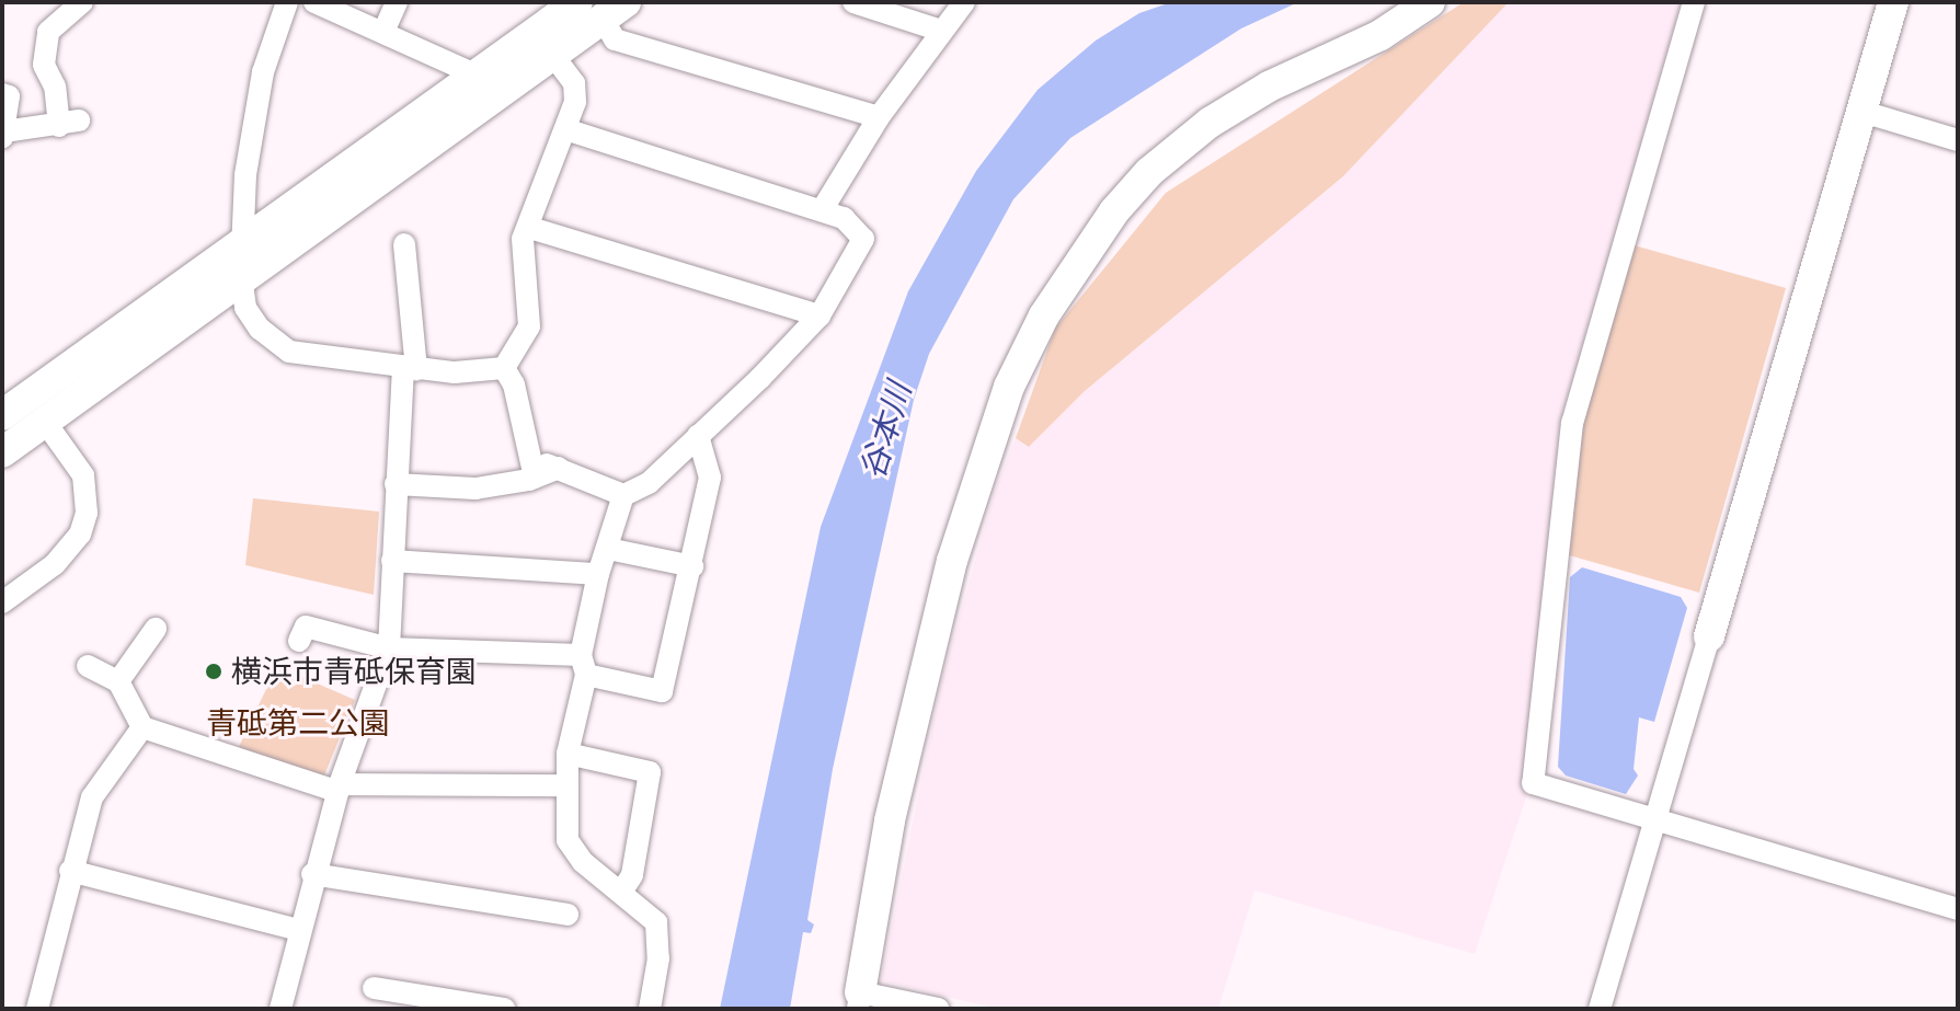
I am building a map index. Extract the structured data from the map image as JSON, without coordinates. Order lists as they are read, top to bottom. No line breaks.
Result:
{"water":["谷本川"],"parks":["青砥第二公園"],"places":["横浜市青砥保育園"]}
